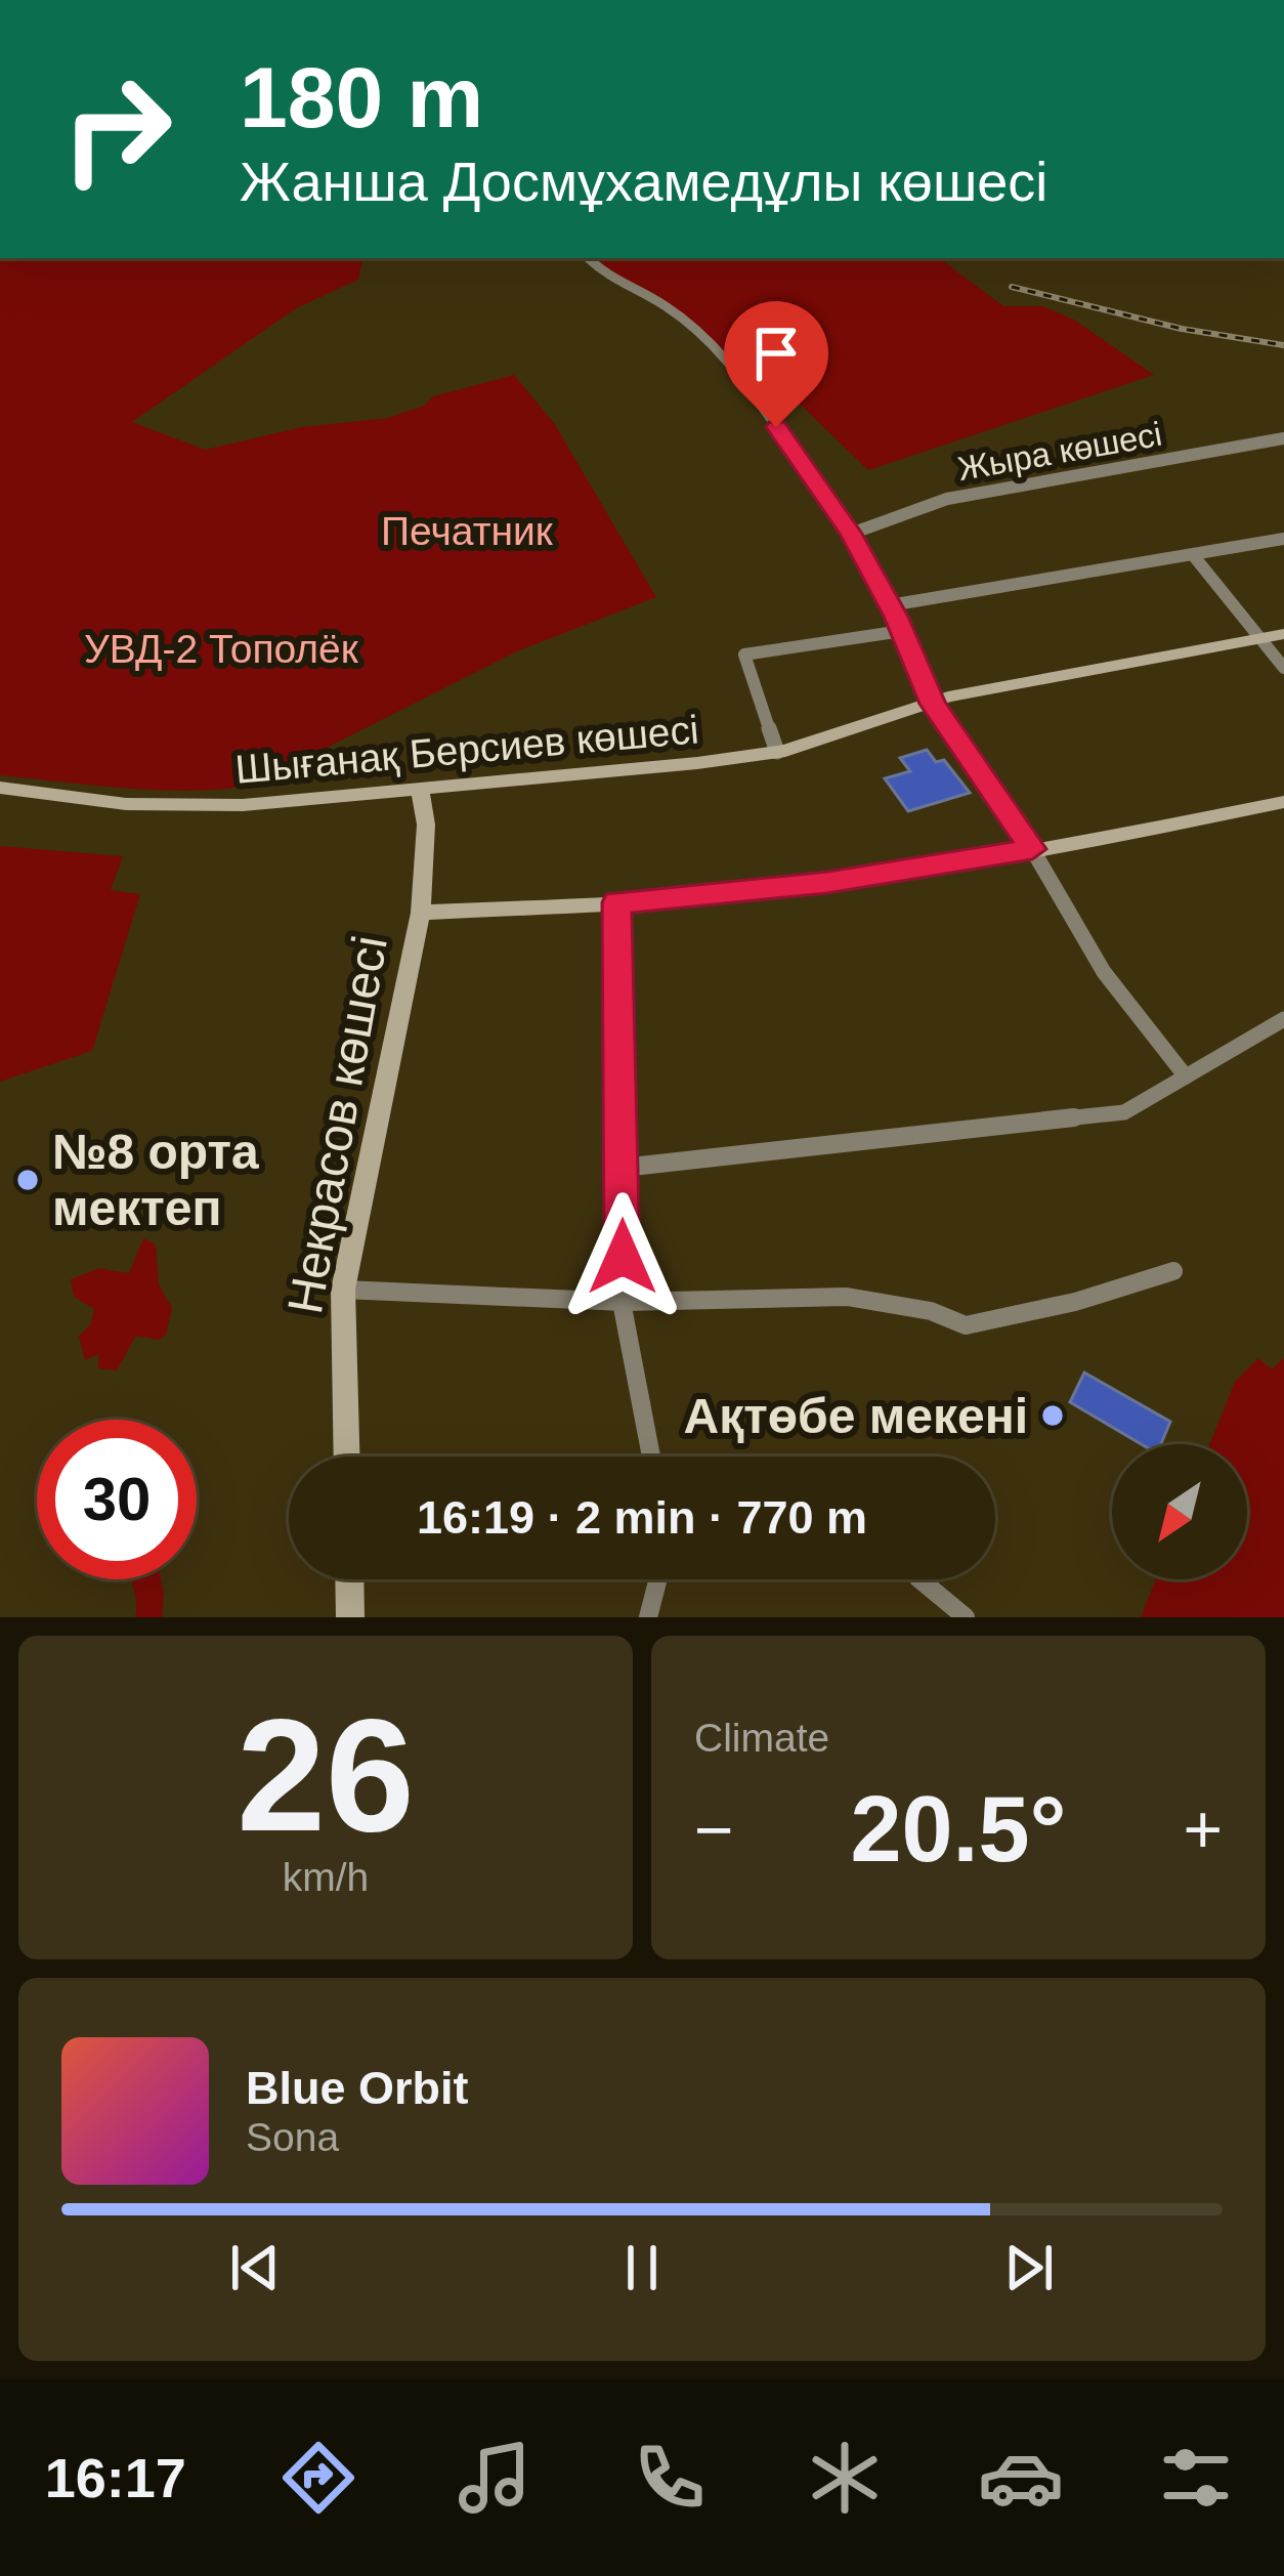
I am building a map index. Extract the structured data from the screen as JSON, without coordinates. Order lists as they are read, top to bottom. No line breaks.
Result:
{"streets":{"street":["Жыра көшесі","Шығанақ Берсиев көшесі","Некрасов көшесі"]},"crossings":[["Шығанақ Берсиев көшесі","Некрасов көшесі"]],"parks":["Печатник","УВД-2 Тополёк"],"places":["№8 орта мектеп","Ақтөбе мекені"],"north":"bottom left","page":{"turn":["180 m","Жанша Досмұхамедұлы көшесі"],"limit":"30","trip":"16:19 · 2 min · 770 m","tile":[["26","km/h"],"Climate"],"heat":["−","20.5°","+"],"song":["Blue Orbit","Sona"],"tabs":"16:17"}}
